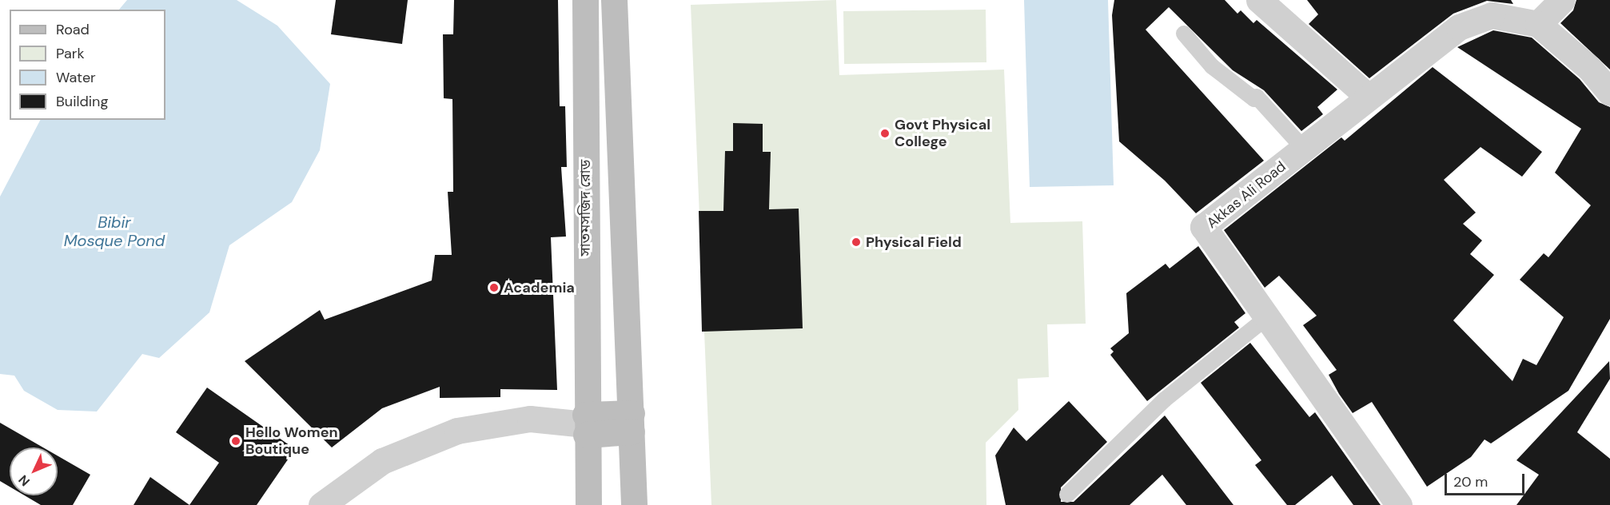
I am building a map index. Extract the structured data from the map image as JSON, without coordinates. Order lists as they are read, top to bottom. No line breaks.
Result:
{"streets":{"main road":["সাতমসজিদ রোড"],"street":["Akkas Ali Road"]},"water":["Bibir Mosque Pond"],"places":["Govt Physical College","Physical Field","Academia","Hello Women Boutique"],"legend":["Road","Park","Water","Building"],"scale_bar":"20 m","north":"bottom left"}
